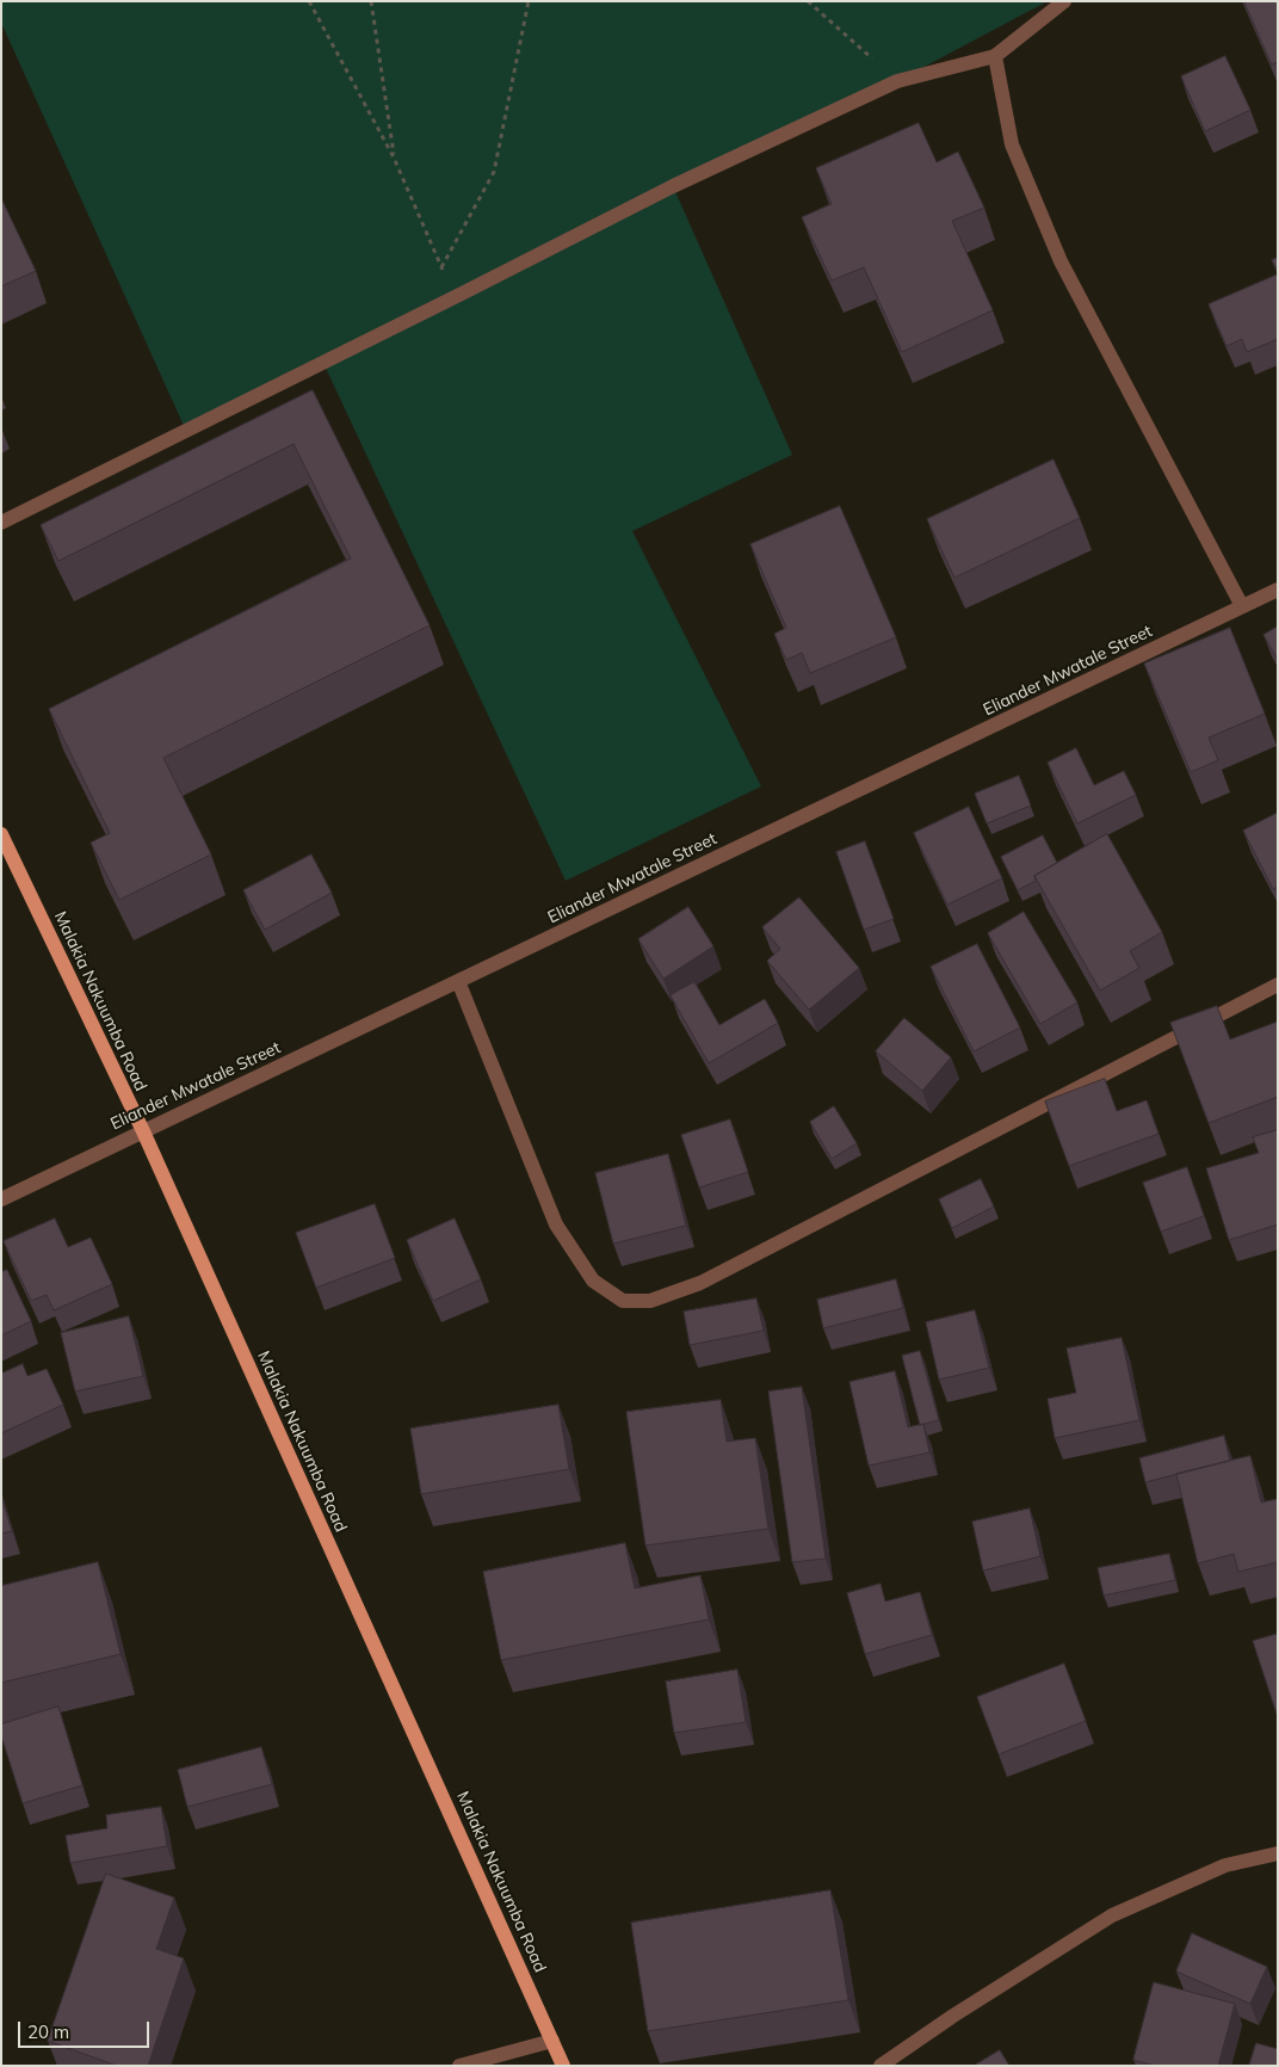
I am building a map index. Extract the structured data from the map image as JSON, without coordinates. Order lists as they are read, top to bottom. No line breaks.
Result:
{"streets":{"main road":["Malakia Nakuumba Road"],"street":["Eliander Mwatale Street"]},"crossings":[["Eliander Mwatale Street","Malakia Nakuumba Road"]],"scale_bar":"20 m"}
